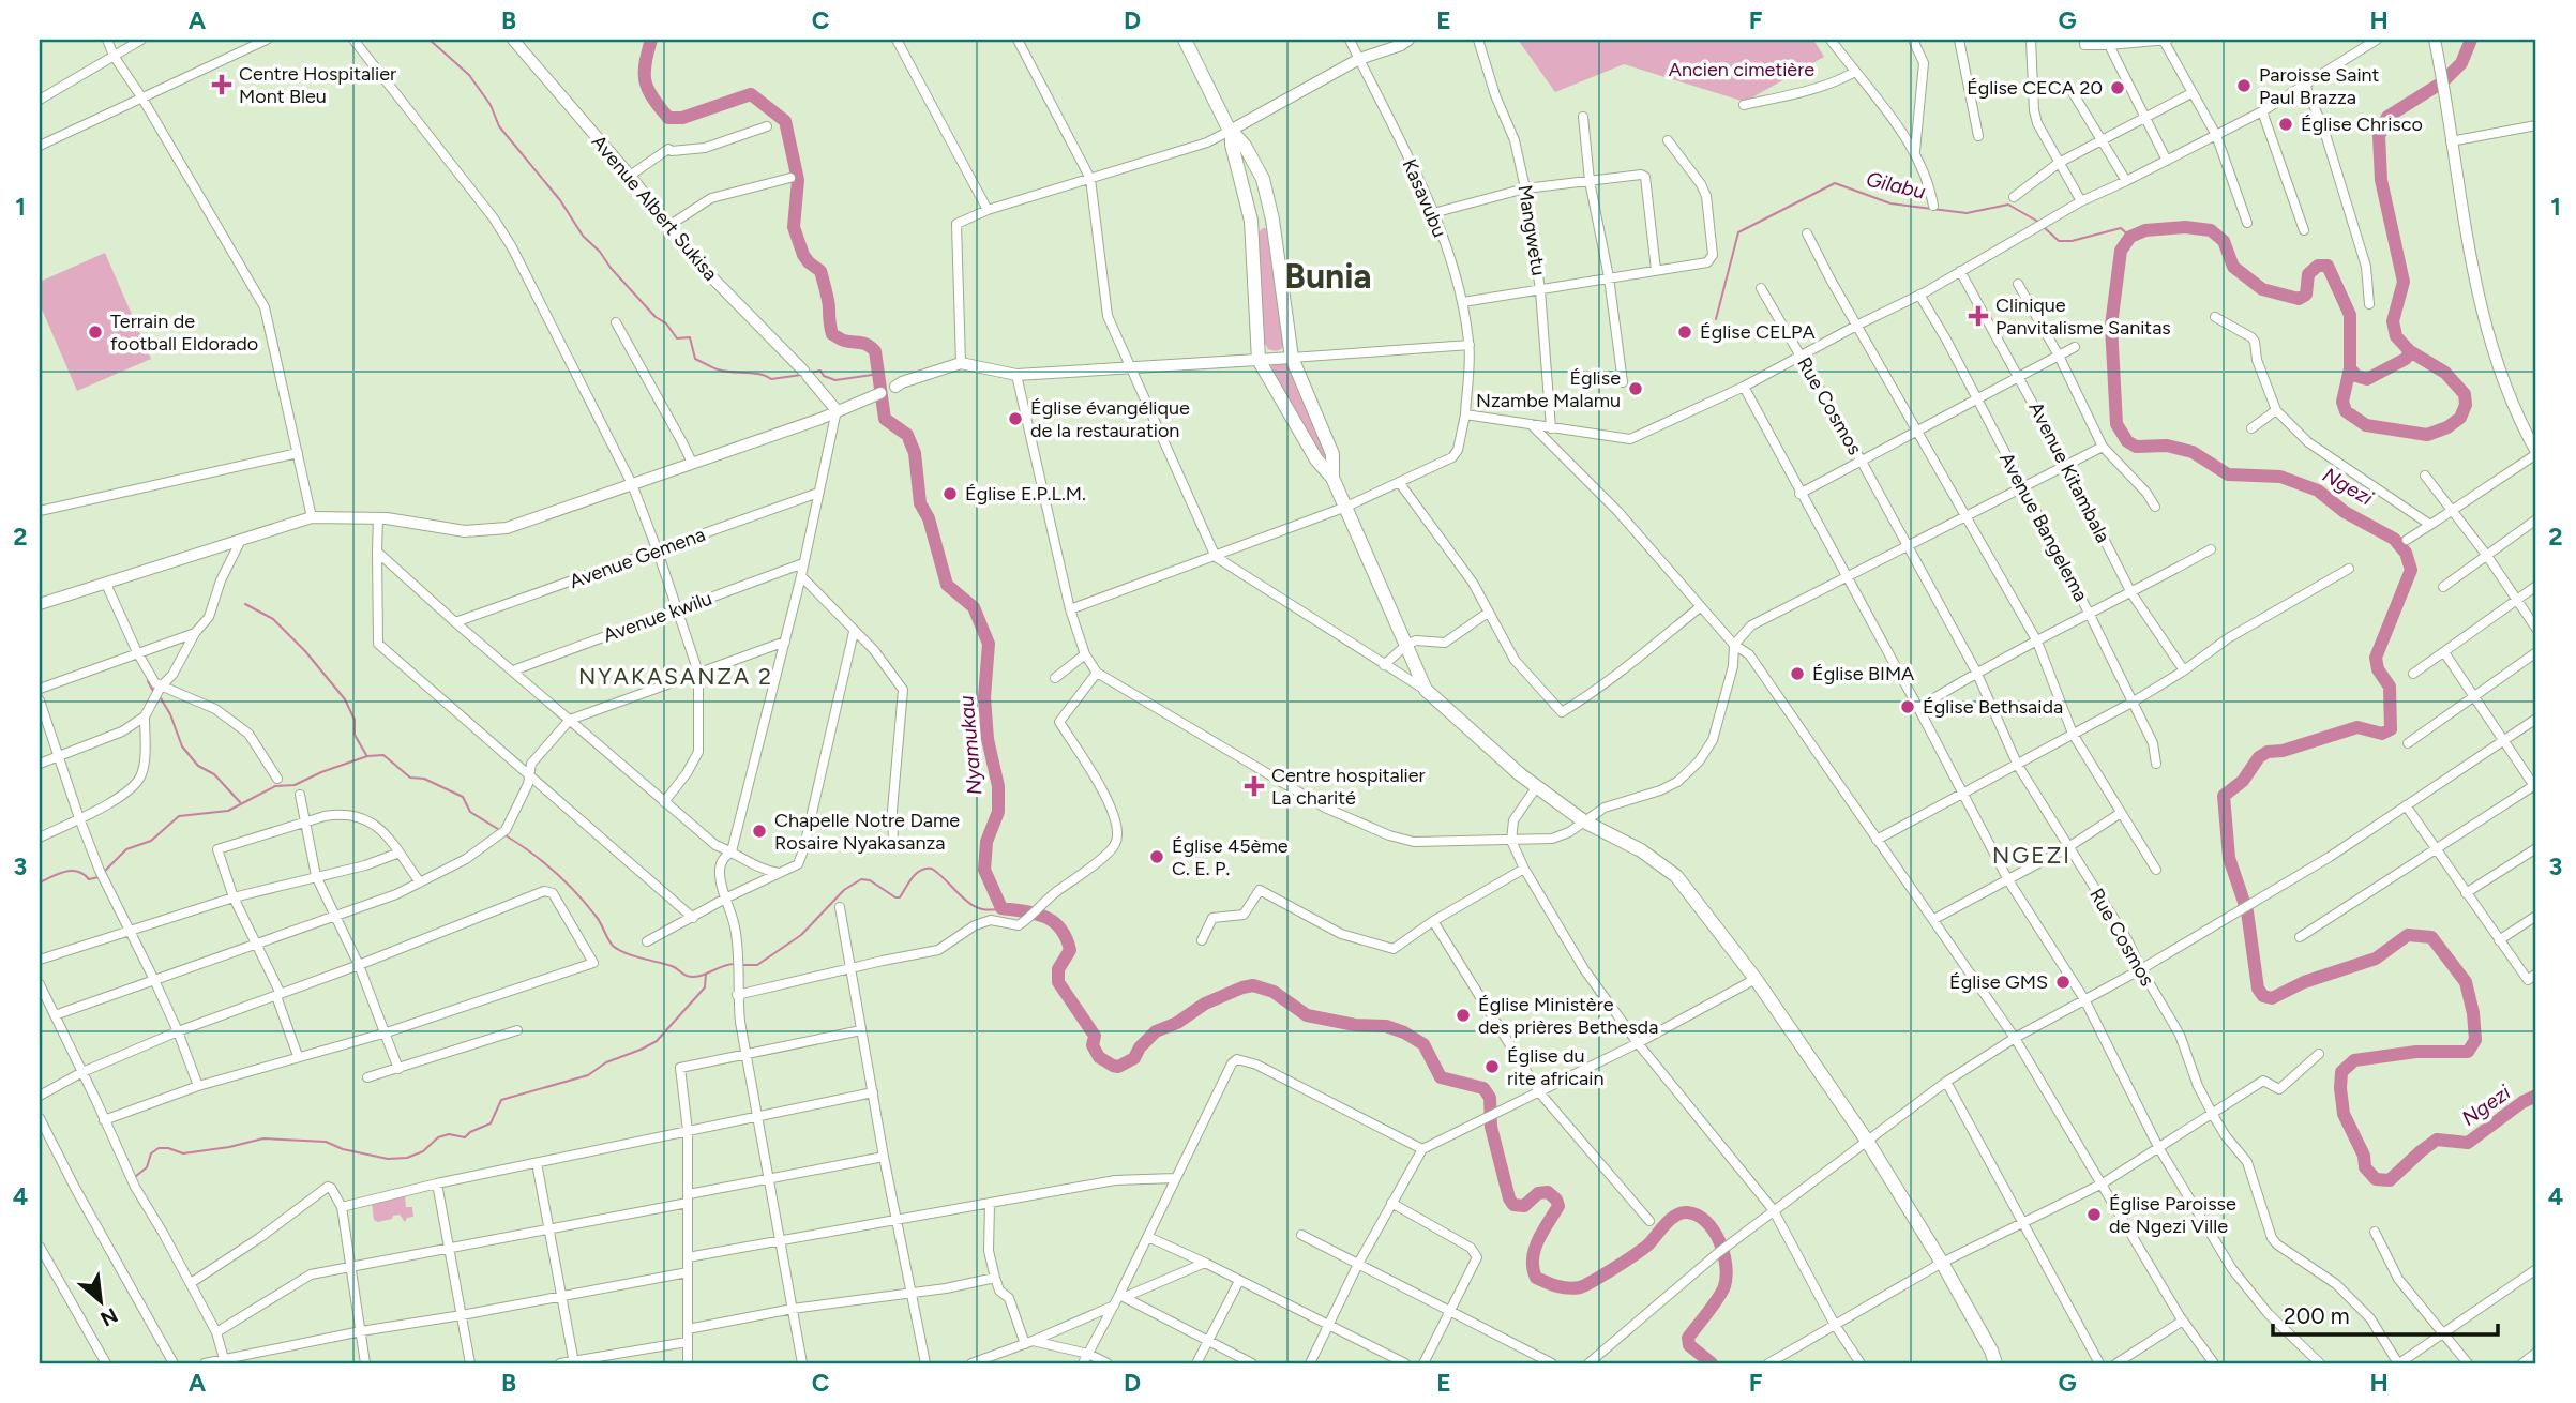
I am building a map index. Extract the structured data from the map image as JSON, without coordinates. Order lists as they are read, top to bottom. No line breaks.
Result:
{"streets":{"street":["Kasavubu","Avenue Albert Sukisa","Mangwetu","Rue Cosmos","Avenue Kitambala","Avenue Bangelema","Avenue Gemena","Avenue kwilu"]},"districts":["Bunia","NYAKASANZA 2","NGEZI"],"water":["Gilabu","Ngezi","Nyamukau"],"parks":["Ancien cimetière"],"places":{"health":["Centre Hospitalier Mont Bleu","Clinique Panvitalisme Sanitas","Centre hospitalier La charité"],"other":["Paroisse Saint Paul Brazza","Église CECA 20","Église Chrisco","Terrain de football Eldorado","Église CELPA","Église Nzambe Malamu","Église évangélique de la restauration","Église E.P.L.M.","Église BIMA","Église Bethsaida","Chapelle Notre Dame Rosaire Nyakasanza","Église 45ème C. E. P.","Église GMS","Église Ministère des prières Bethesda","Église du rite africain","Église Paroisse de Ngezi Ville"]},"scale_bar":"200 m","north":"bottom right","grid":{"columns":["A","B","C","D","E","F","G","H"],"rows":["1","2","3","4"]}}
